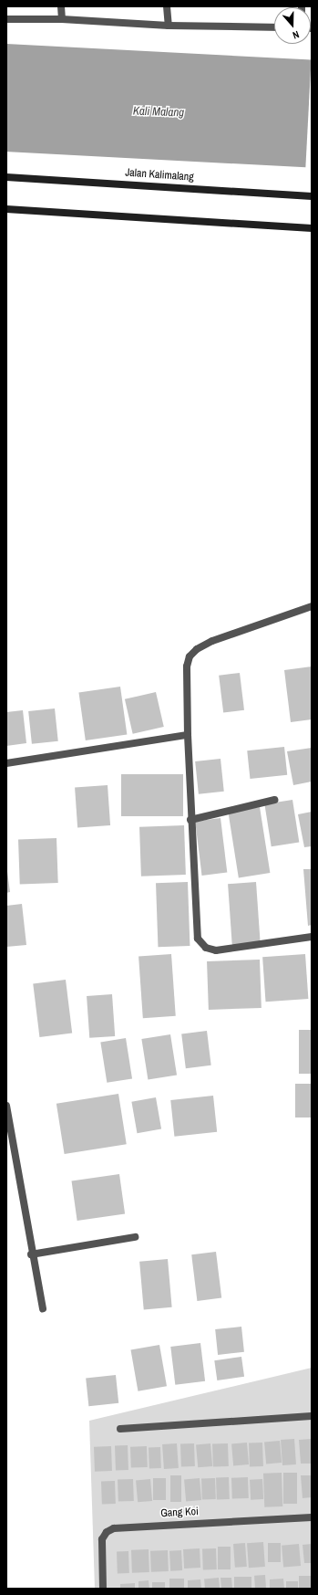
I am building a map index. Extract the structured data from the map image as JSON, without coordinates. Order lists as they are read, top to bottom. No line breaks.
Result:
{"streets":{"main road":["Jalan Kalimalang"],"street":["Gang Koi"]},"water":["Kali Malang"],"north":"bottom"}
